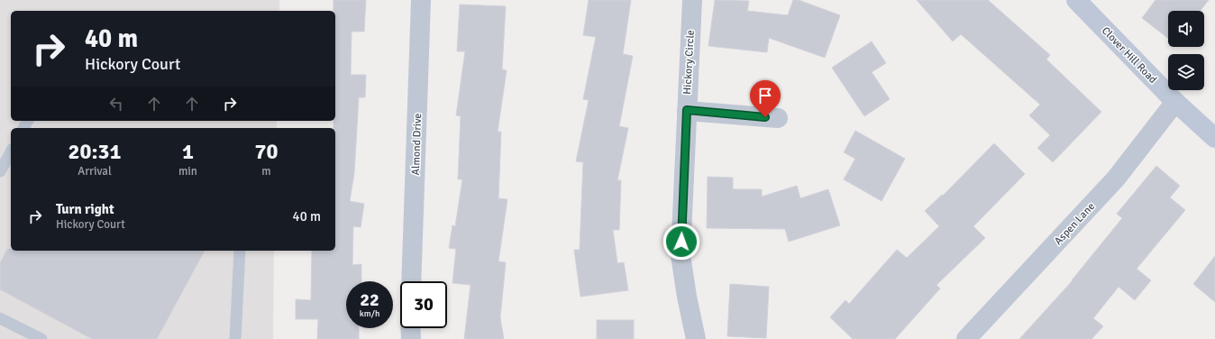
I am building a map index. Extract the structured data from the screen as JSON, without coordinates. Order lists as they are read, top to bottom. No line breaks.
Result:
{"streets":{"street":["Clover Hill Road","Hickory Circle","Almond Drive","Aspen Lane"]},"crossings":[["Clover Hill Road","Aspen Lane"]],"page":{"turn":["40 m","Hickory Court"],"eta":["20:31","Arrival","1","min","70","m"],"list":[{"name":"Turn right","note":"Hickory Court","value":"40 m"}],"speed":"22 km/h","limit":"30"}}
